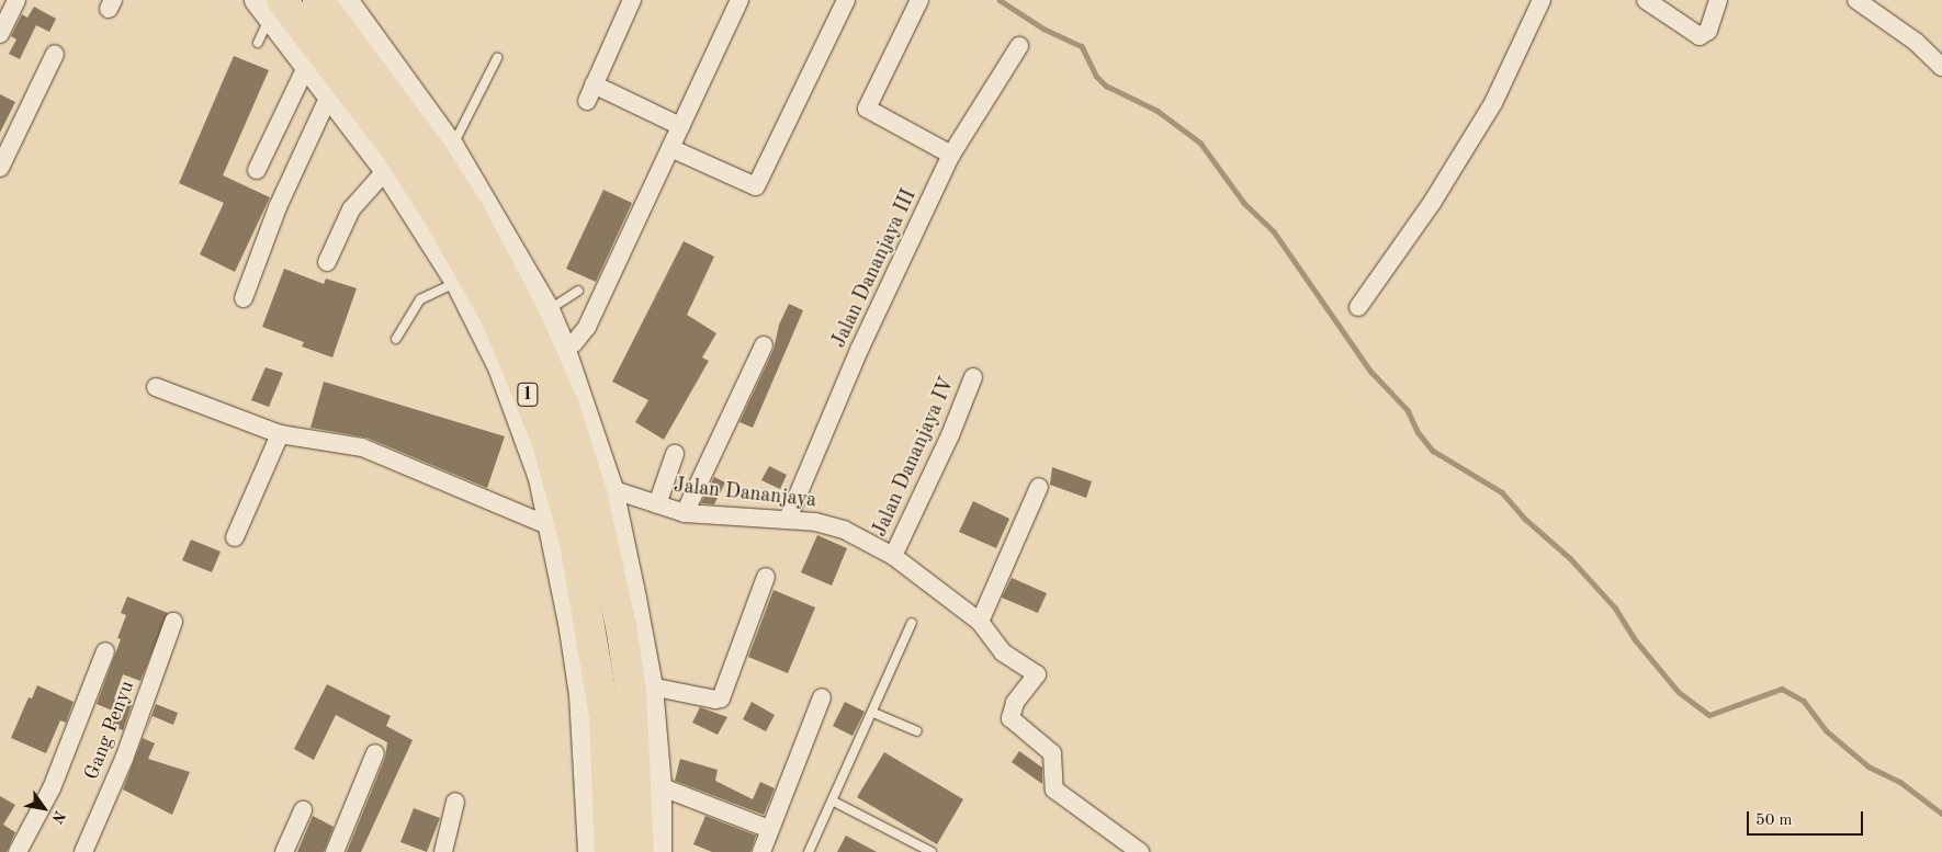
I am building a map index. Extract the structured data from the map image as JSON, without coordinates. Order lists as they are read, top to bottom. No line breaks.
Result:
{"streets":{"highway":["1"],"street":["Jalan Dananjaya III","Jalan Dananjaya IV","Jalan Dananjaya","Gang Penyu"]},"crossings":[["Jalan Dananjaya III","Jalan Dananjaya"],["Jalan Dananjaya IV","Jalan Dananjaya"]],"scale_bar":"50 m","north":"bottom right"}
